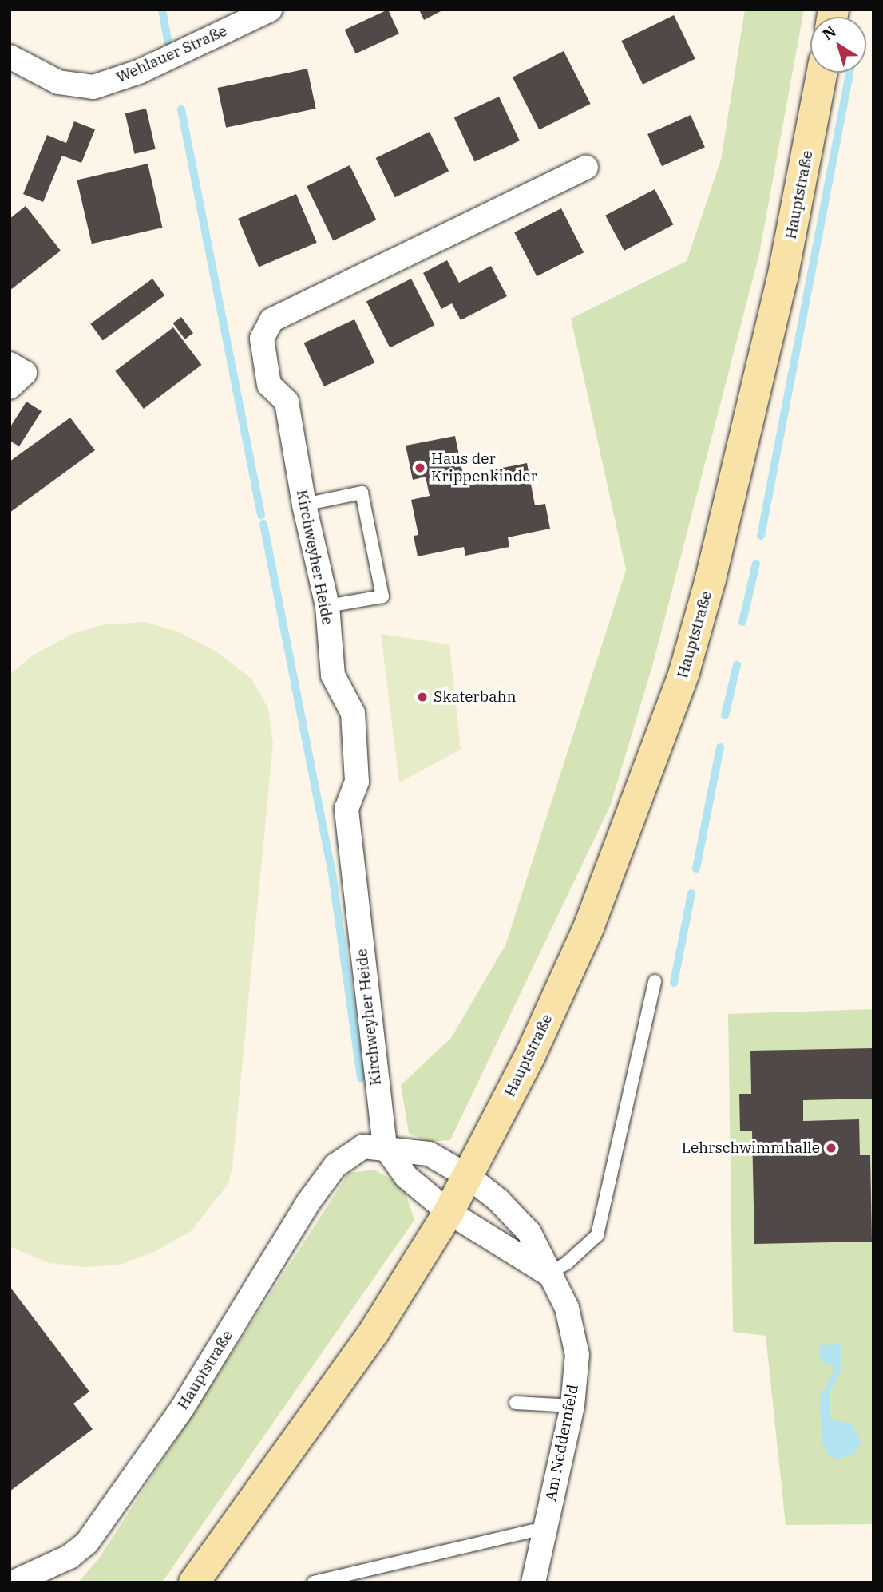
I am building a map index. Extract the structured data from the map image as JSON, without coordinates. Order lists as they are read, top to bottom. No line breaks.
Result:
{"streets":{"main road":["Hauptstraße"],"street":["Wehlauer Straße","Kirchweyher Heide","Am Neddernfeld"]},"crossings":[["Hauptstraße","Kirchweyher Heide"],["Hauptstraße","Am Neddernfeld"]],"places":["Haus der Krippenkinder","Skaterbahn","Lehrschwimmhalle"],"north":"top left"}
